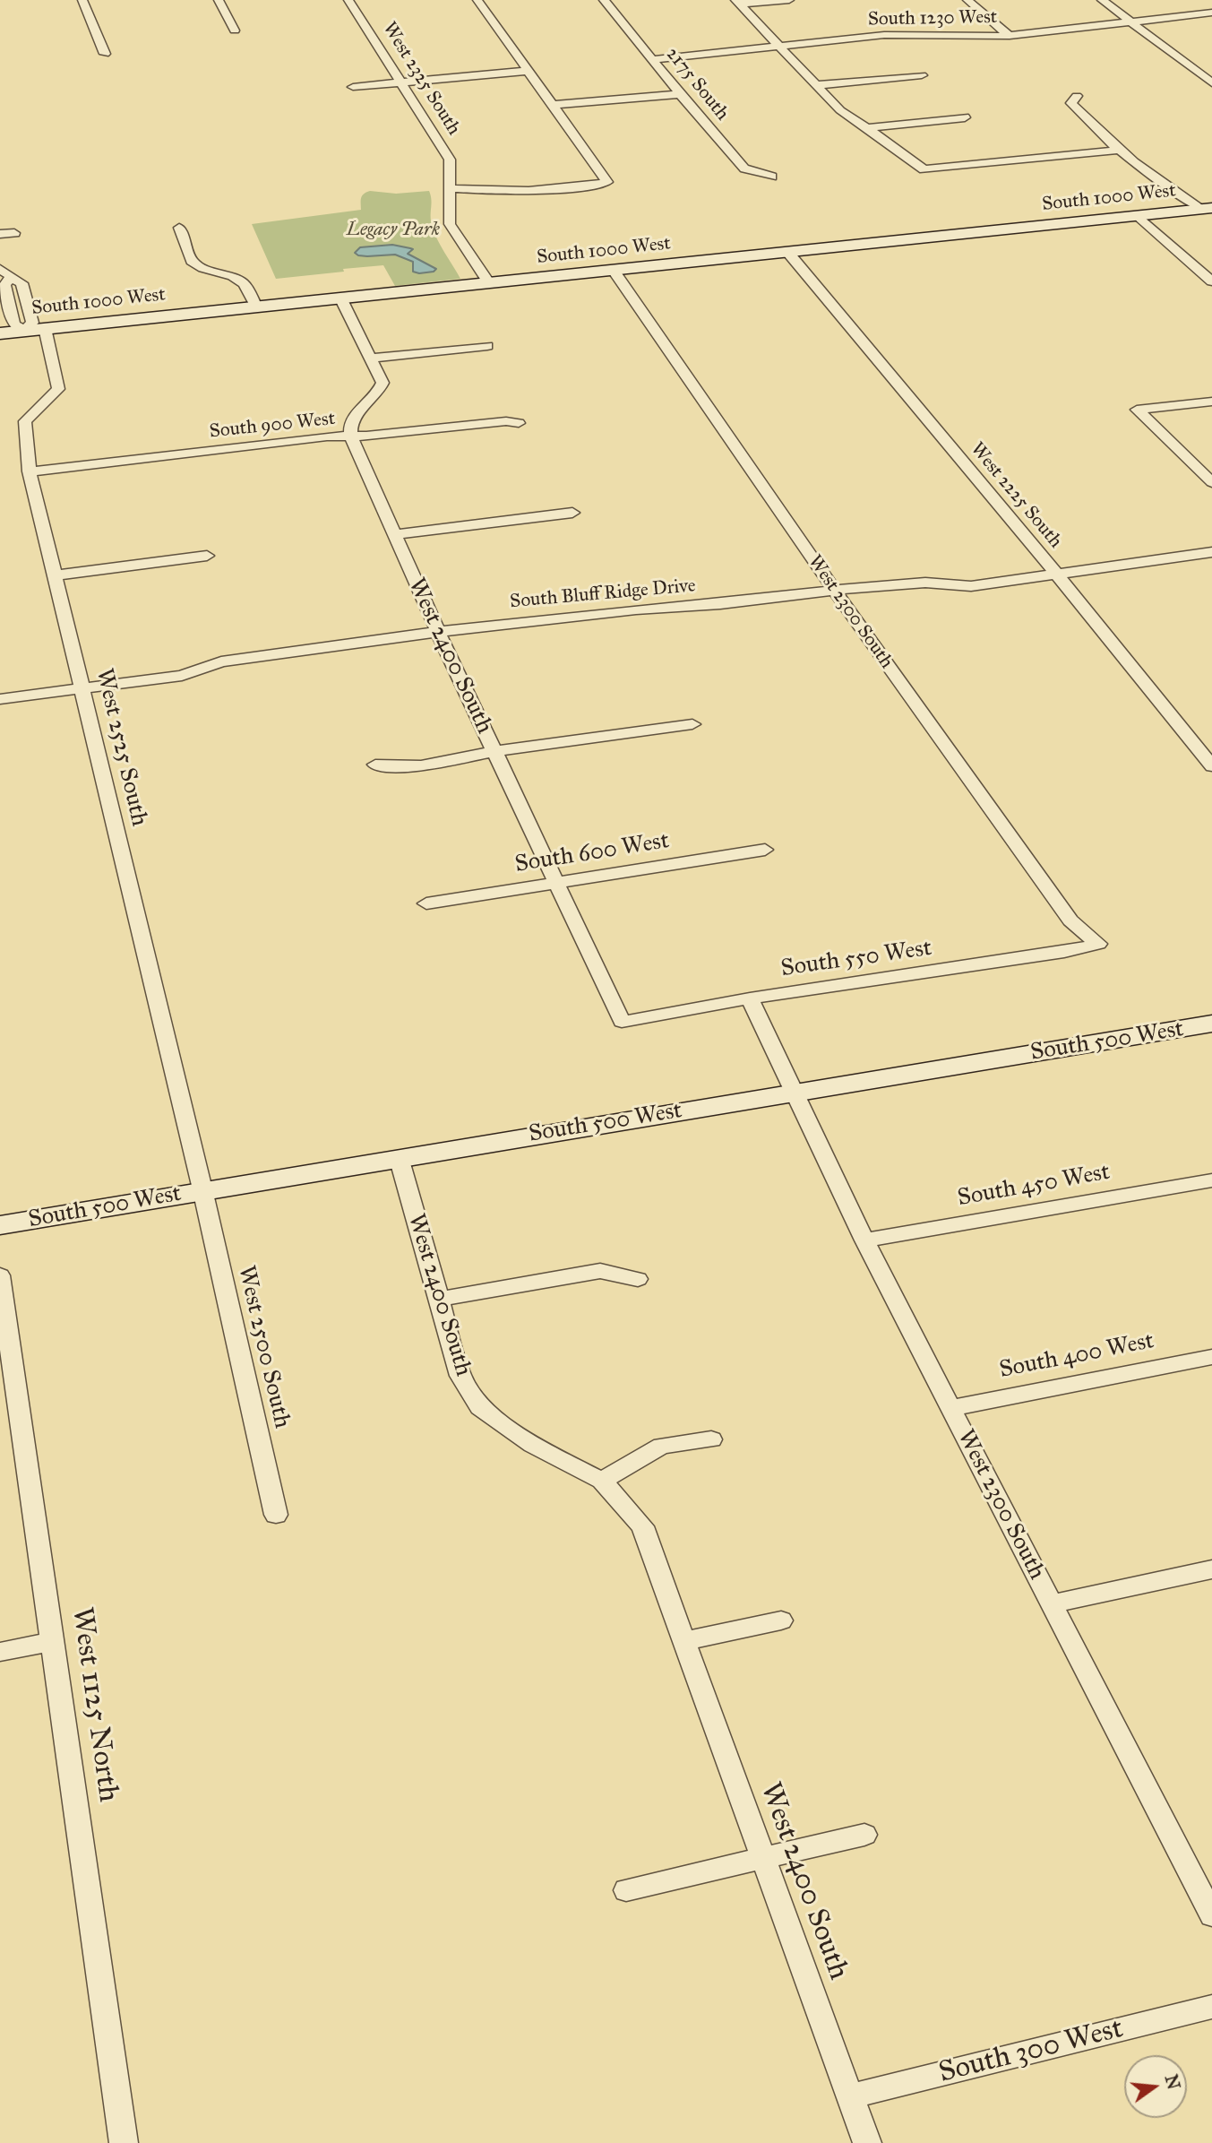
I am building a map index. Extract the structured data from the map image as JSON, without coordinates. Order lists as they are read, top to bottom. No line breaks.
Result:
{"streets":{"main road":["South 1000 West","South 500 West"],"street":["South 1230 West","West 2325 South","2175 South","South 900 West","West 2225 South","South Bluff Ridge Drive","West 2300 South","West 2400 South","West 2525 South","South 600 West","South 550 West","South 450 West","West 2500 South","South 400 West","West 1125 North","South 300 West"]},"crossings":[["South 1230 West","2175 South"],["West 2325 South","South 1000 West"],["South 1000 West","West 2225 South"],["South 1000 West","West 2300 South"],["South 1000 West","West 2525 South"],["South 900 West","West 2400 South"],["South 900 West","West 2525 South"],["West 2225 South","South Bluff Ridge Drive"],["South Bluff Ridge Drive","West 2300 South"],["South Bluff Ridge Drive","West 2400 South"],["South Bluff Ridge Drive","West 2525 South"],["West 2300 South","South 550 West"],["West 2300 South","South 500 West"],["West 2300 South","South 450 West"],["West 2300 South","South 400 West"],["West 2400 South","South 600 West"],["West 2400 South","South 550 West"],["West 2400 South","South 500 West"],["West 2400 South","South 300 West"],["West 2525 South","South 500 West"],["West 2525 South","West 2500 South"],["South 500 West","West 2500 South"]],"parks":["Legacy Park"],"north":"right"}
